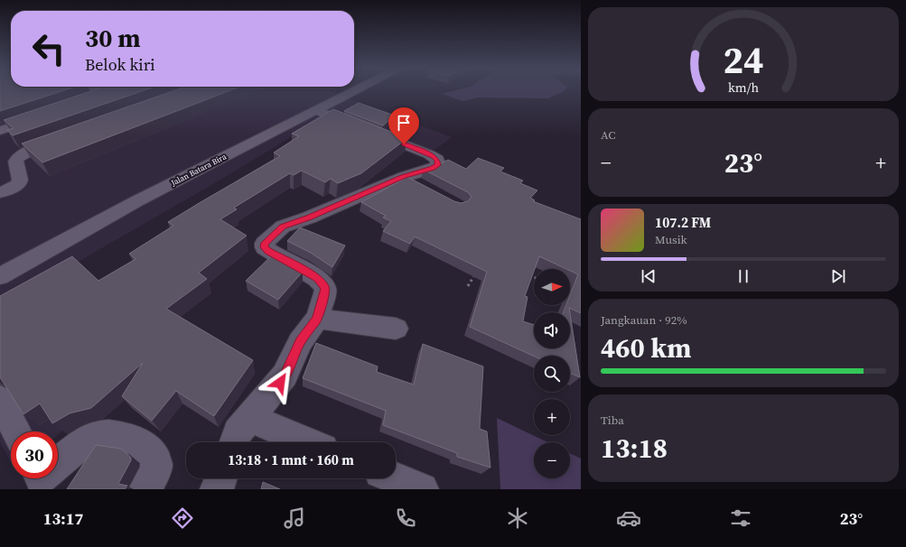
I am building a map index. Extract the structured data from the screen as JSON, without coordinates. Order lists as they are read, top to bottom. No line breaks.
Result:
{"streets":{"street":["Jalan Batara Bira"]},"north":"right","page":{"turn":["30 m","Belok kiri"],"tile":["AC",["Jangkauan · 92%","460 km"],["Tiba","13:18"]],"heat":["−","23°","+"],"song":["107.2 FM","Musik"],"map_buttons":["+","−"],"limit":"30","trip":"13:18 · 1 mnt · 160 m","tabs":["13:17","23°"],"gauge":["24","km/h"]}}
